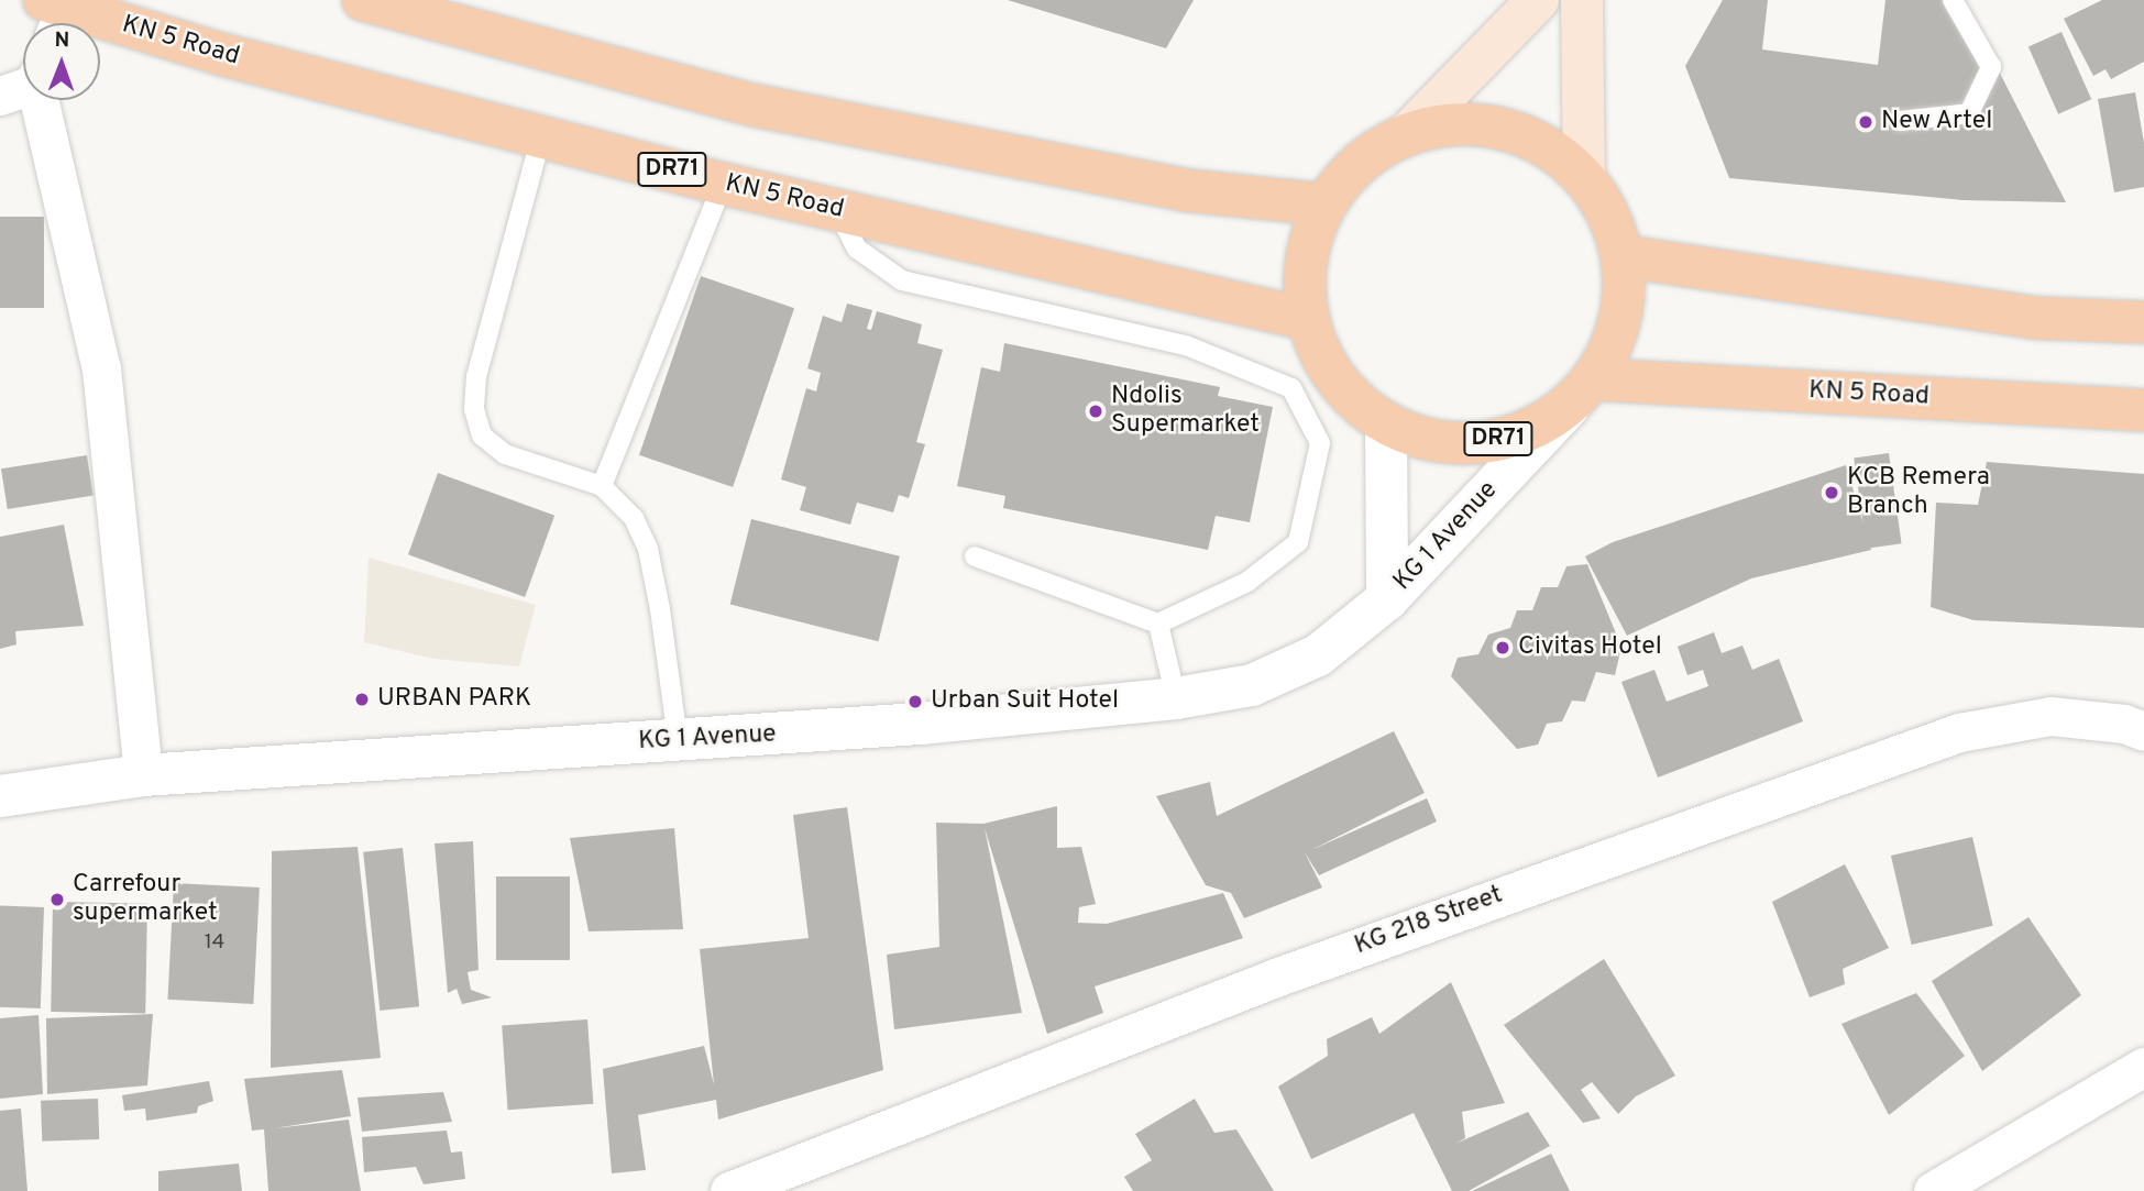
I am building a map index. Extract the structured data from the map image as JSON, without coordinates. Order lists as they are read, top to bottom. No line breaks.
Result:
{"streets":{"main road":["KN 5 Road","DR71"],"street":["KG 1 Avenue","KG 218 Street"]},"crossings":[["KN 5 Road","DR71"],["KN 5 Road","KG 1 Avenue"],["DR71","KG 1 Avenue"]],"places":["New Artel","Ndolis Supermarket","KCB Remera Branch","Civitas Hotel","URBAN PARK","Urban Suit Hotel","Carrefour supermarket"],"house_numbers":["14"],"north":"top"}
